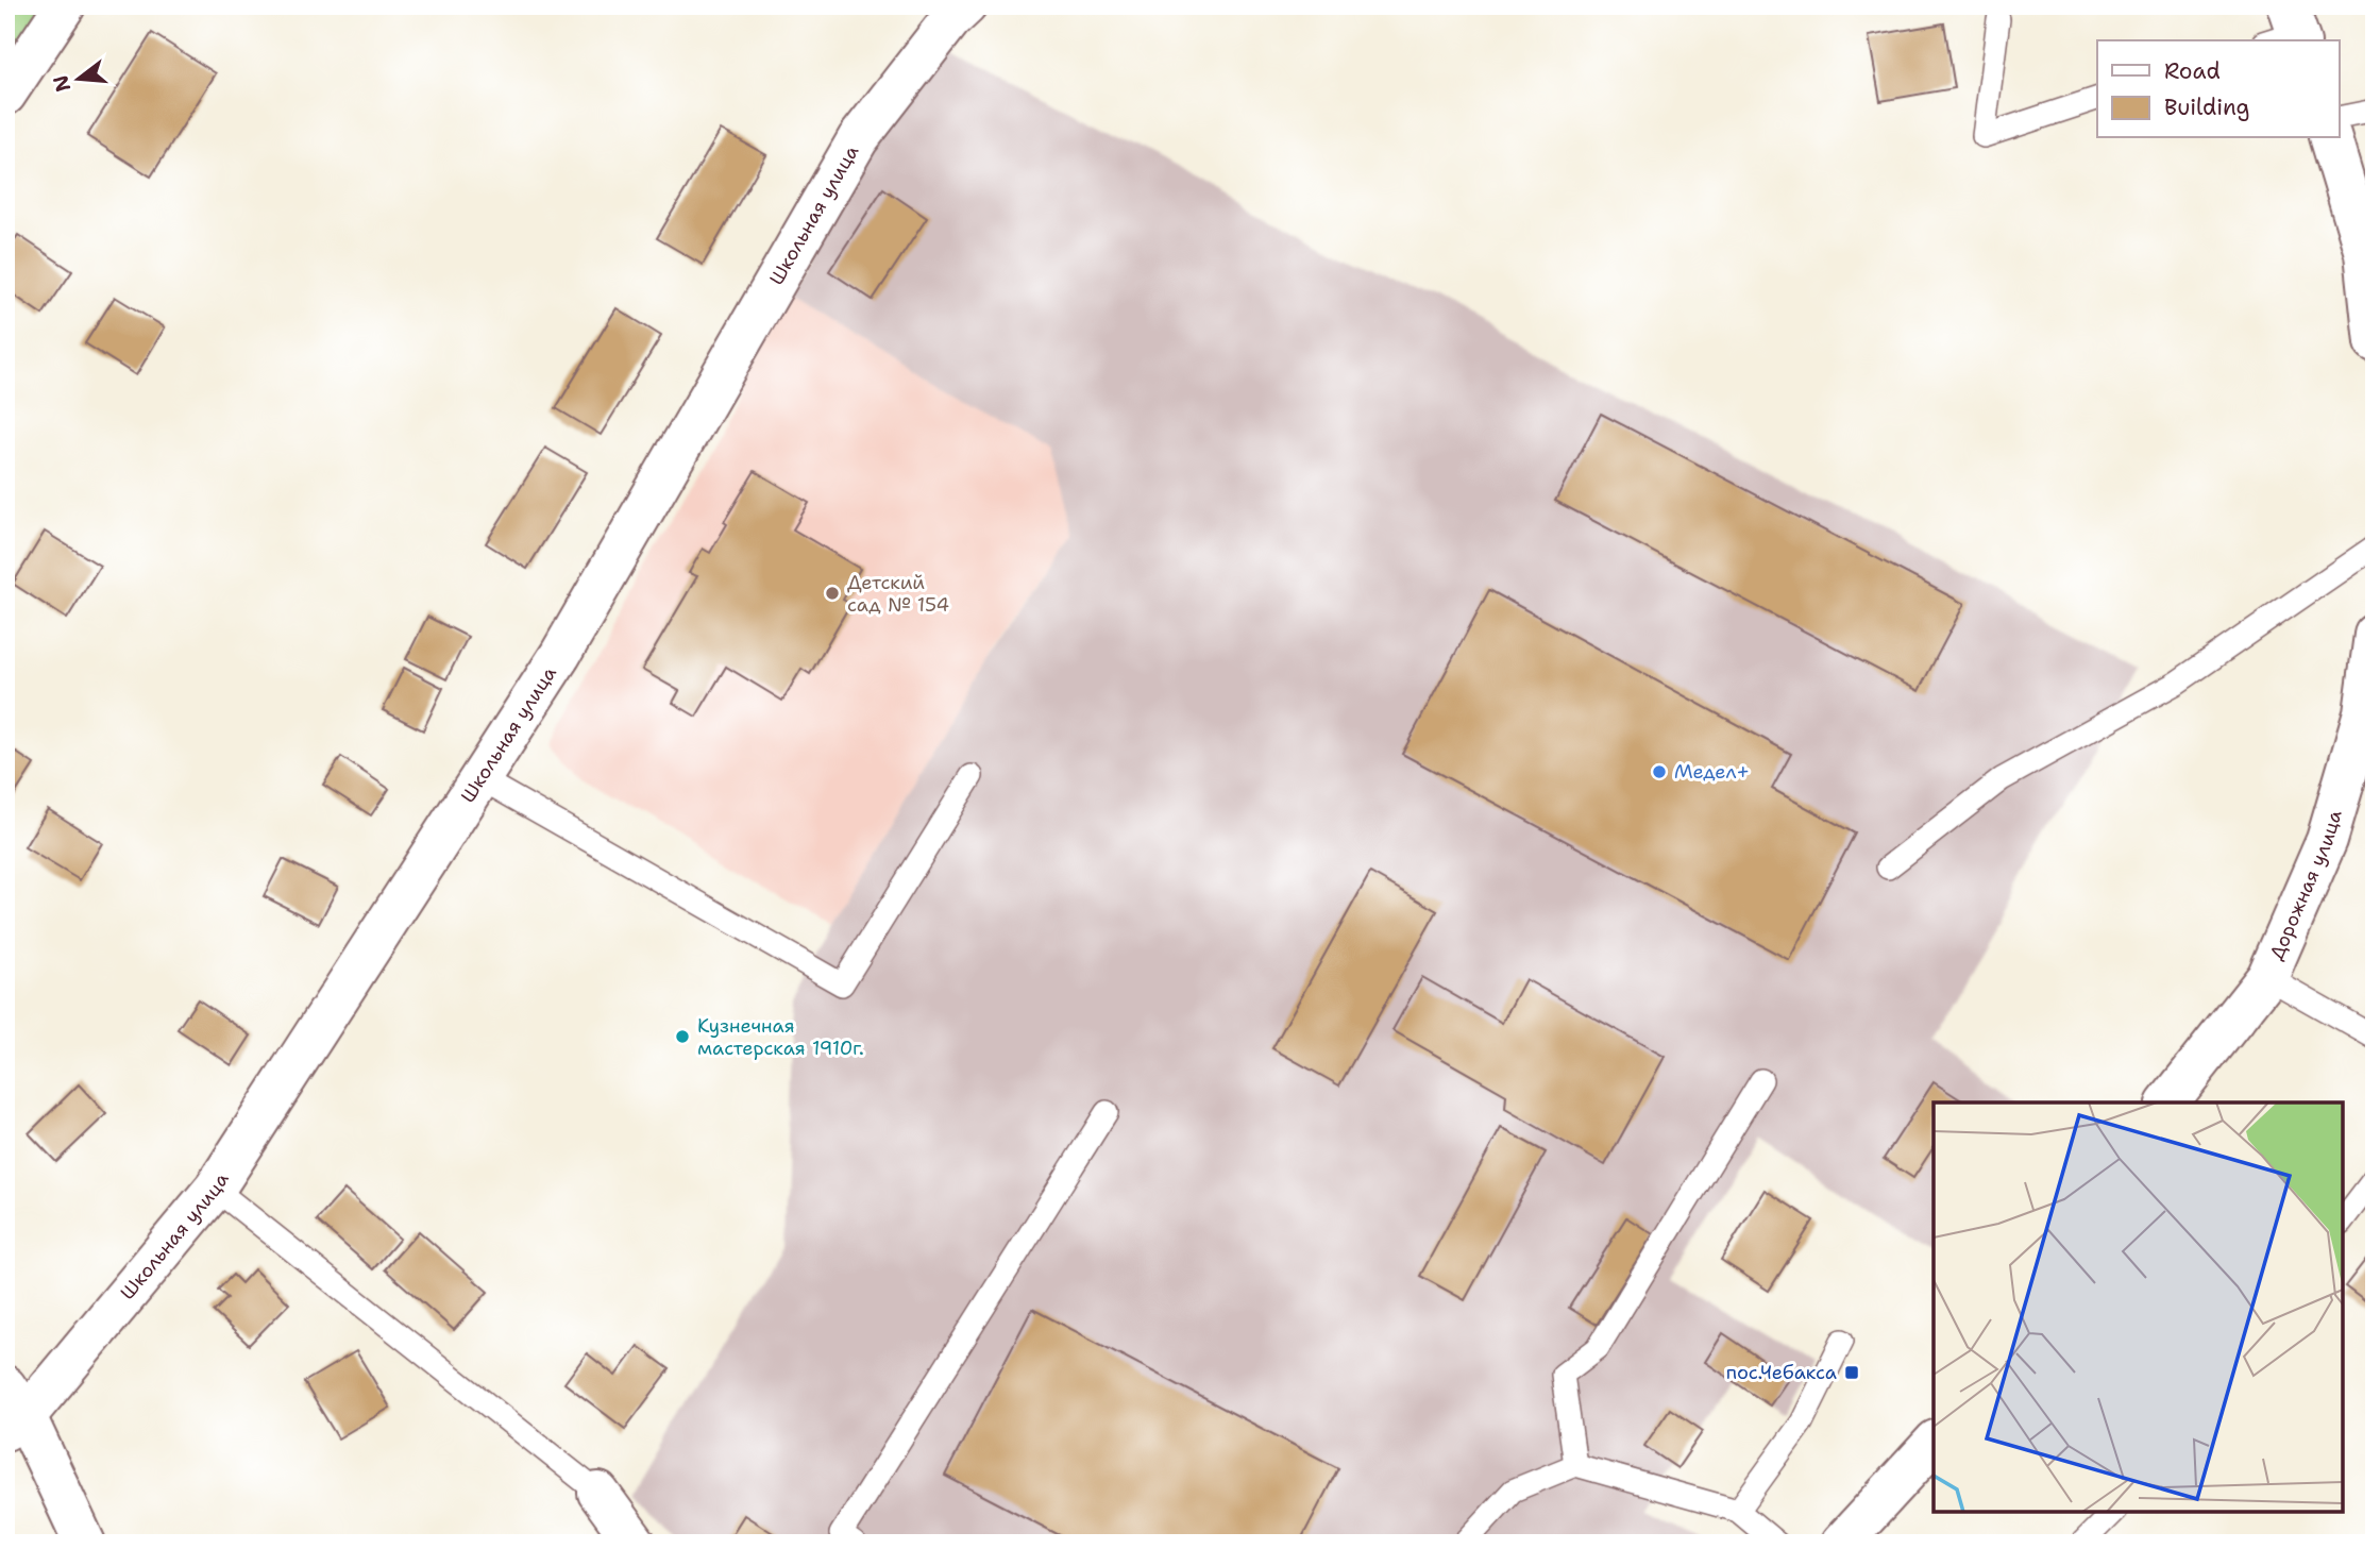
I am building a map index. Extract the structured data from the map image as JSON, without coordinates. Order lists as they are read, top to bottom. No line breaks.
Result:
{"streets":{"street":["Школьная улица","Дорожная улица"]},"places":{"other":["Детский сад № 154","Медел+","Кузнечная мастерская 1910г."],"transit":["пос.Чебакса"]},"legend":["Road","Building"],"north":"left"}
